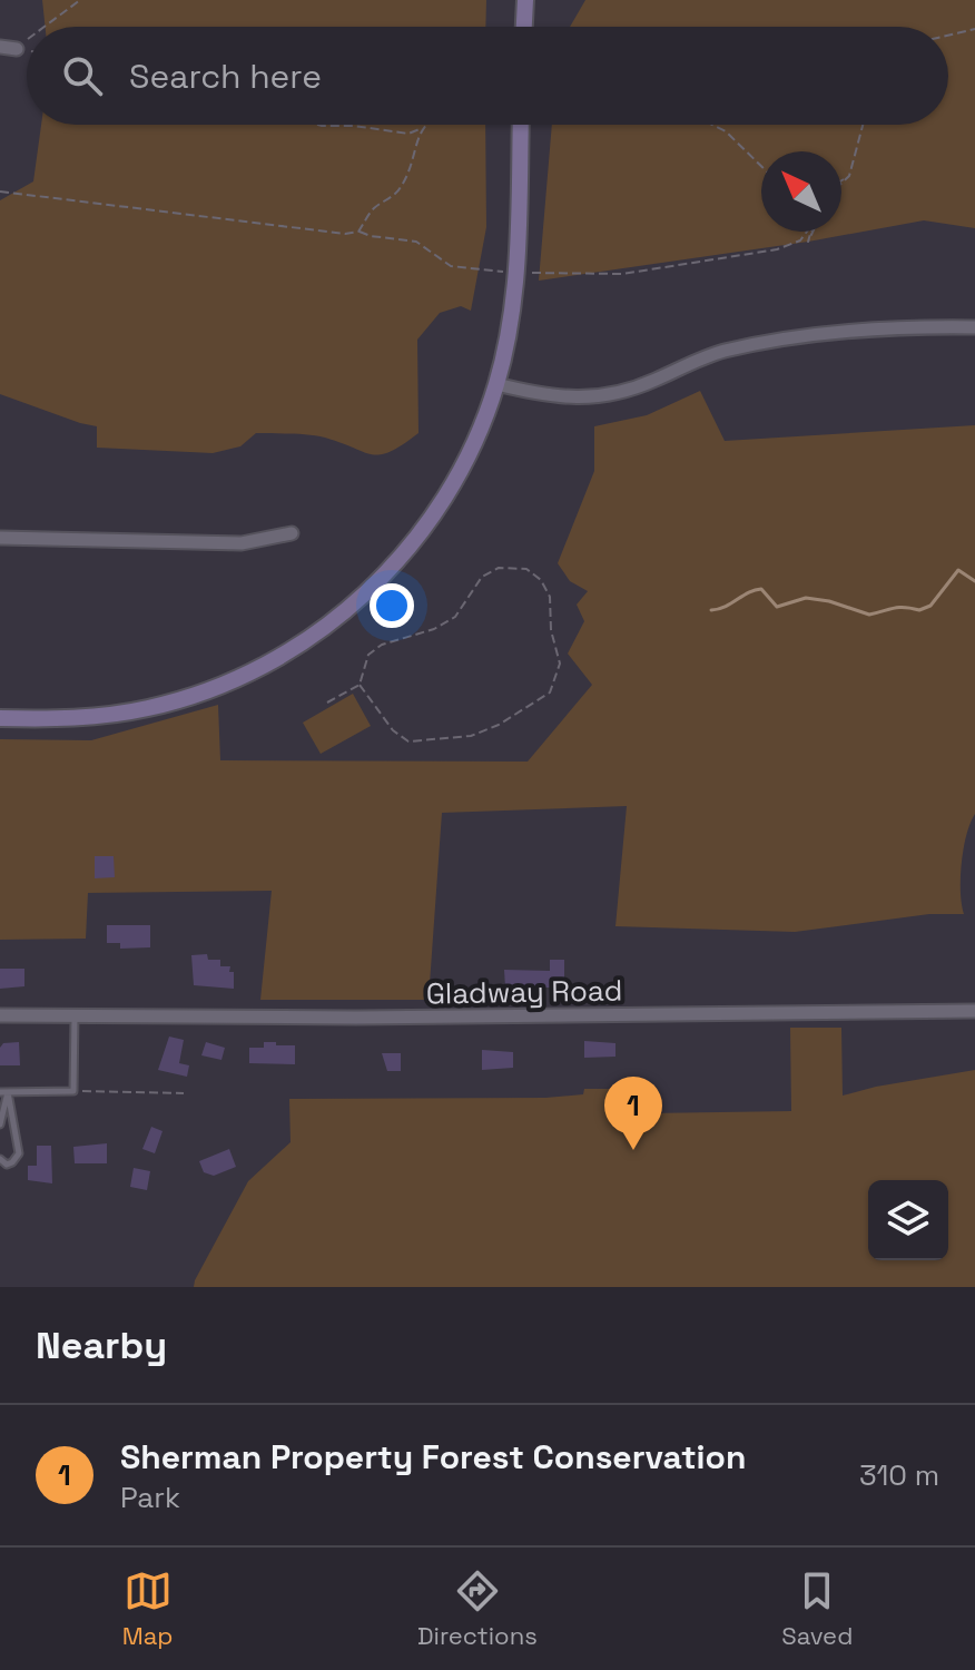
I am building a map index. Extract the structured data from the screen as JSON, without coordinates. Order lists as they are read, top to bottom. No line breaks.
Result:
{"streets":{"street":["Gladway Road"]},"north":"top left","page":{"search":"Search here","pins":"1","heading":"Nearby","list":[{"mark":"1","name":"Sherman Property Forest Conservation","note":"Park","value":"310 m"}],"nav":["Map","Directions","Saved"]}}
